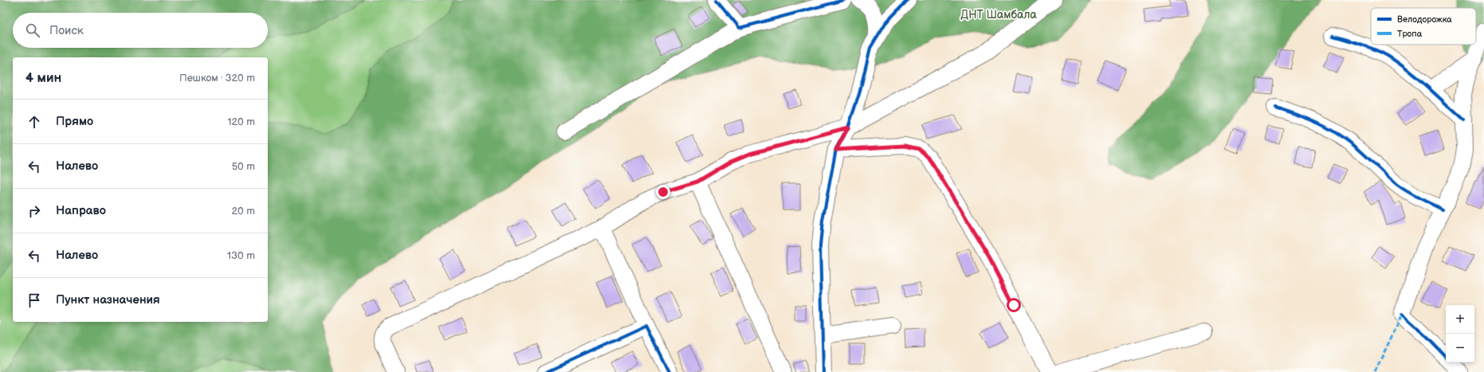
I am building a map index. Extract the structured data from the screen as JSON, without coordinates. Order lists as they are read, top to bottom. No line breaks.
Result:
{"parks":["ДНТ Шамбала"],"legend":["Велодорожка","Тропа"],"page":{"search":"Поиск","heading":["4 мин","Пешком · 320 m"],"list":[["Прямо","120 m"],["Налево","50 m"],["Направо","20 m"],["Налево","130 m"],"Пункт назначения"],"map_buttons":["+","−"]}}
